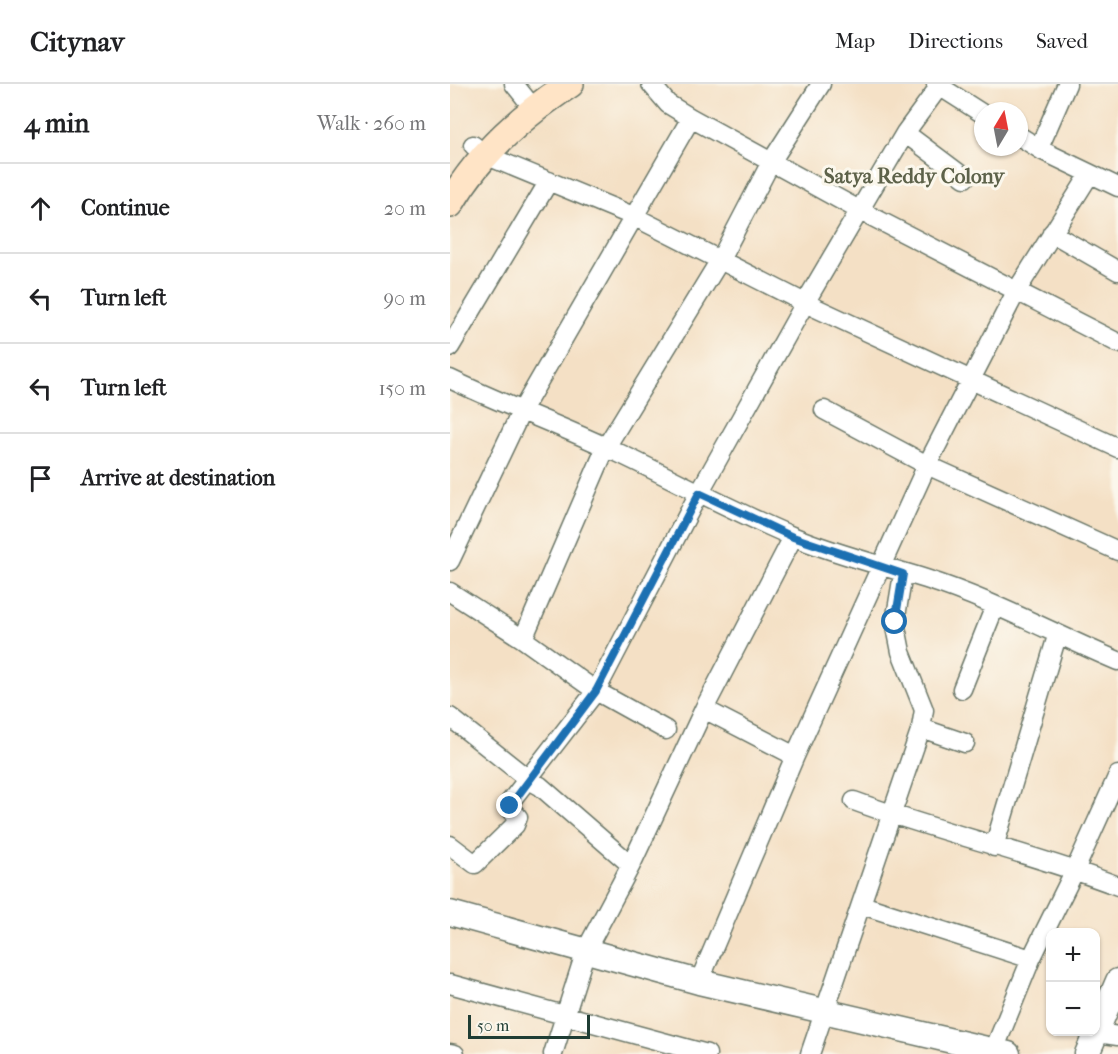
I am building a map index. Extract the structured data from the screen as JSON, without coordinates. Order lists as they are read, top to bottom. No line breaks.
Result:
{"districts":["Satya Reddy Colony"],"scale_bar":"50 m","north":"top","page":{"header":"Citynav","nav":["Map","Directions","Saved"],"heading":["4 min","Walk · 260 m"],"list":[["Continue","20 m"],["Turn left","90 m"],["Turn left","150 m"],"Arrive at destination"],"map_buttons":["+","−"],"scale":"50 m"}}
